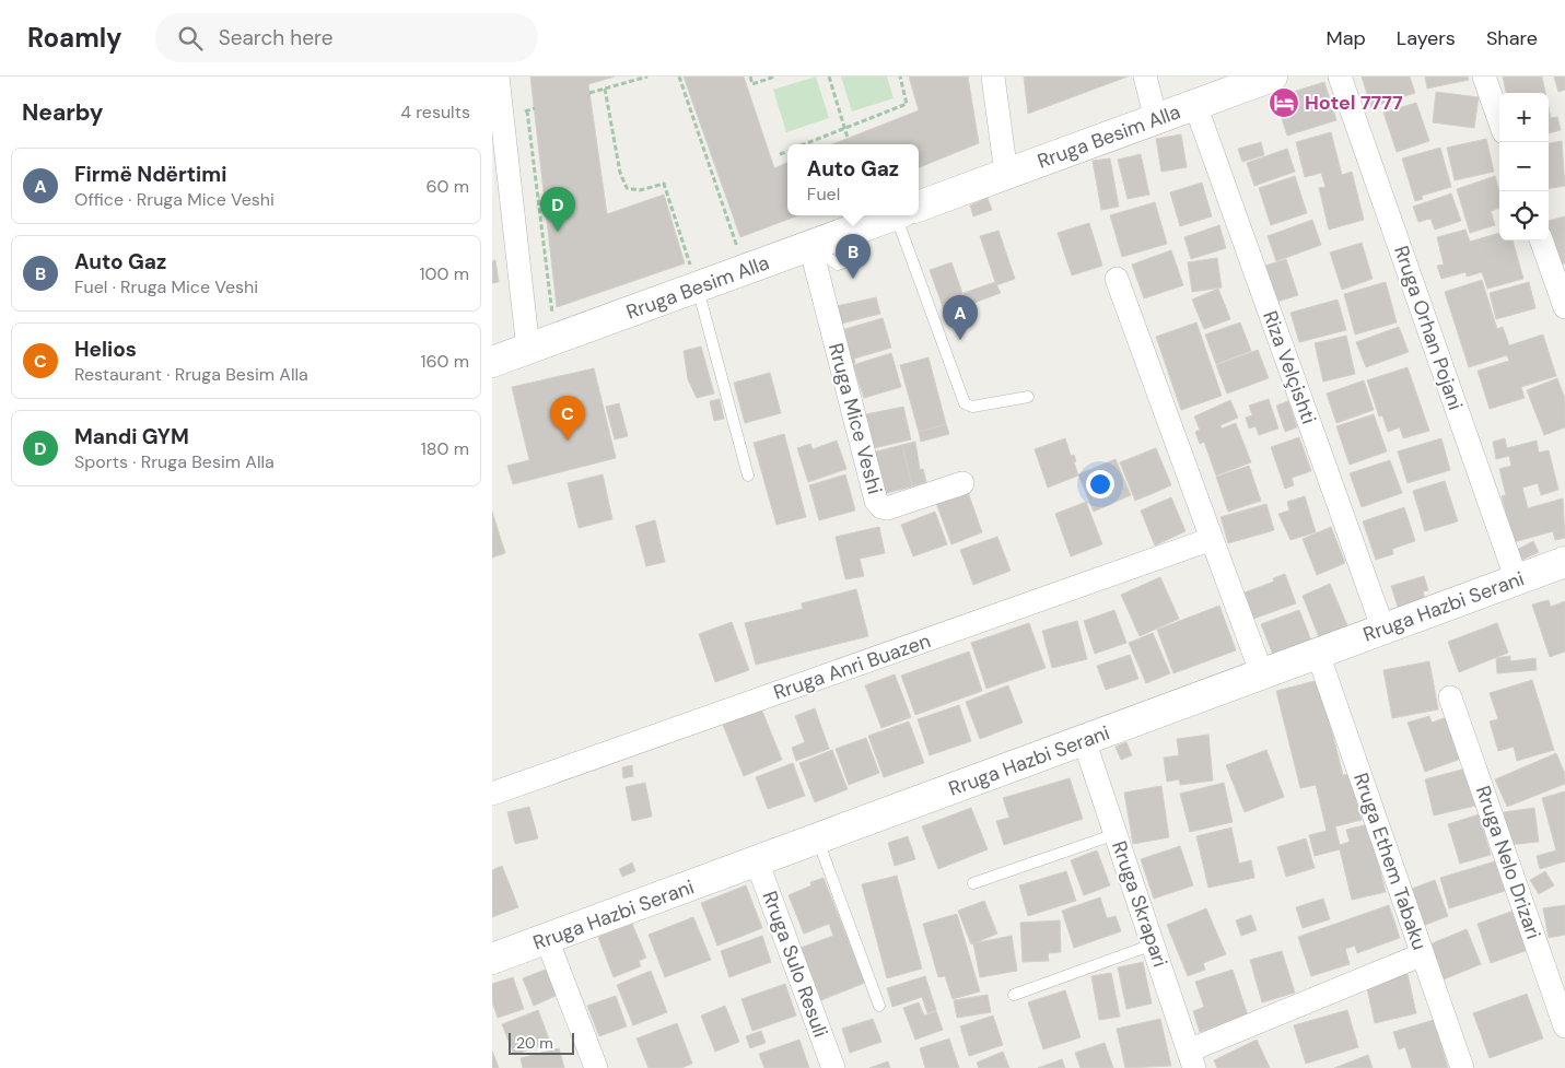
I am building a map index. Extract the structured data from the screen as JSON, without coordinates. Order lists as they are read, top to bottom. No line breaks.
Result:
{"streets":{"street":["Rruga Besim Alla","Rruga Orhan Pojani","Riza Velçishti","Rruga Mice Veshi","Rruga Hazbi Serani","Rruga Anri Buazen","Rruga Ethem Tabaku","Rruga Nelo Drizari","Rruga Skrapari","Rruga Sulo Resuli"]},"crossings":[["Rruga Besim Alla","Riza Velçishti"],["Rruga Besim Alla","Rruga Mice Veshi"],["Rruga Orhan Pojani","Rruga Hazbi Serani"],["Riza Velçishti","Rruga Hazbi Serani"],["Rruga Hazbi Serani","Rruga Ethem Tabaku"],["Rruga Hazbi Serani","Rruga Skrapari"],["Rruga Hazbi Serani","Rruga Sulo Resuli"]],"places":{"hotel":["Hotel 7777"]},"scale_bar":"20 m","page":{"header":"Roamly","search":"Search here","nav":["Map","Layers","Share"],"heading":["Nearby","4 results"],"map_buttons":["+","−"],"popup":["Auto Gaz","Fuel"],"list":[{"mark":"A","name":"Firmë Ndërtimi","note":"Office · Rruga Mice Veshi","value":"60 m"},{"mark":"B","name":"Auto Gaz","note":"Fuel · Rruga Mice Veshi","value":"100 m"},{"mark":"C","name":"Helios","note":"Restaurant · Rruga Besim Alla","value":"160 m"},{"mark":"D","name":"Mandi GYM","note":"Sports · Rruga Besim Alla","value":"180 m"}],"pins":["D","B","A","C"],"scale":"20 m"}}
